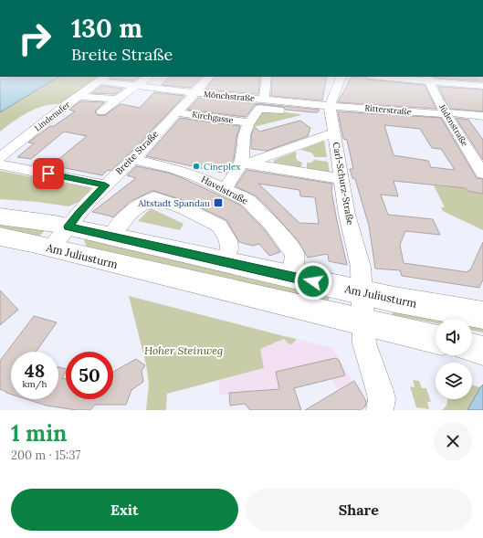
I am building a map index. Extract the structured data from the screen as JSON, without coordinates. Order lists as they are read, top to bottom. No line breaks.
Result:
{"streets":{"main road":["Am Juliusturm"],"street":["Mönchstraße","Ritterstraße","Lindenufer","Kirchgasse","Jüdenstraße","Breite Straße","Carl-Schurz-Straße","Havelstraße"]},"crossings":[["Mönchstraße","Ritterstraße"],["Mönchstraße","Lindenufer"],["Mönchstraße","Breite Straße"],["Mönchstraße","Carl-Schurz-Straße"],["Ritterstraße","Jüdenstraße"],["Ritterstraße","Carl-Schurz-Straße"],["Kirchgasse","Breite Straße"],["Breite Straße","Havelstraße"],["Breite Straße","Am Juliusturm"],["Carl-Schurz-Straße","Am Juliusturm"],["Havelstraße","Am Juliusturm"]],"parks":["Hoher Steinweg"],"places":{"other":["Cineplex"],"transit":["Altstadt Spandau"]},"page":{"turn":["130 m","Breite Straße"],"speed":"48 km/h","limit":"50","heading":["1 min","200 m · 15:37"],"buttons":["Exit","Share"]}}
